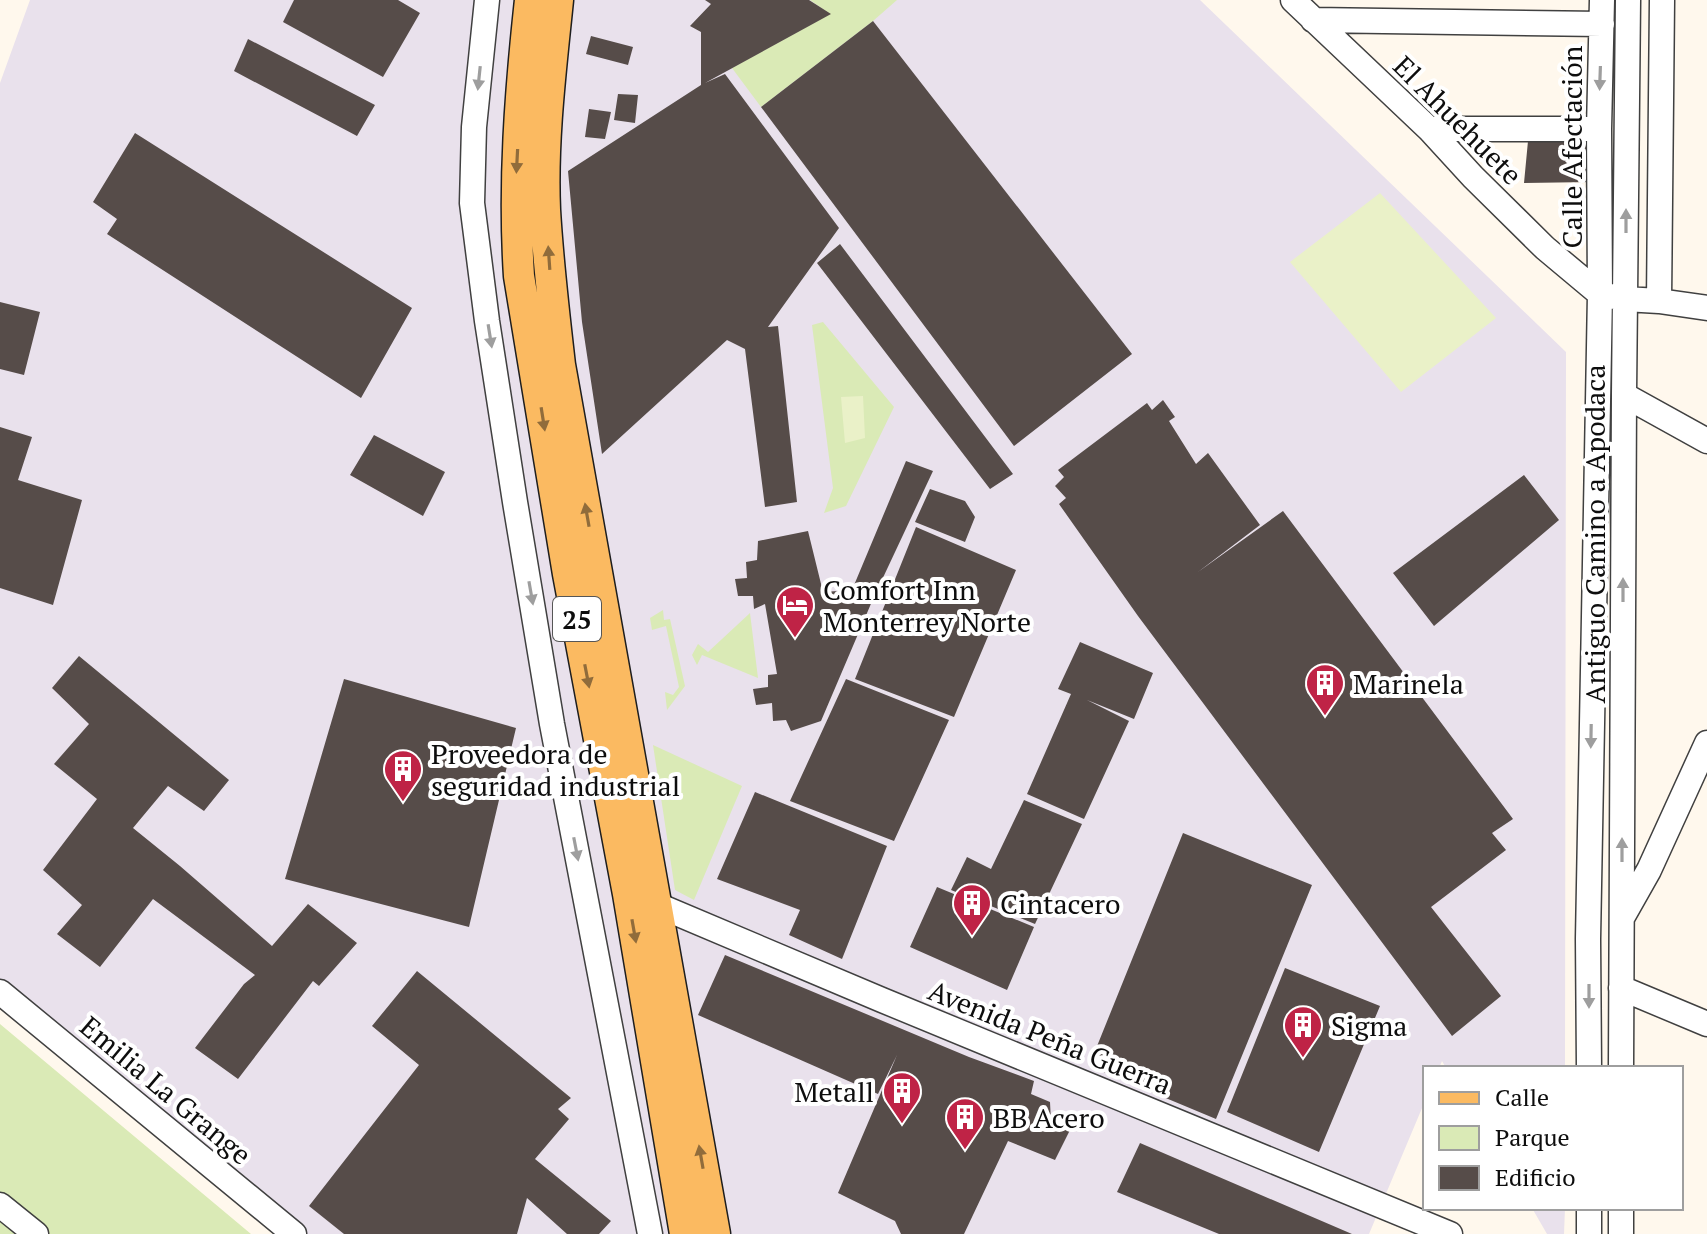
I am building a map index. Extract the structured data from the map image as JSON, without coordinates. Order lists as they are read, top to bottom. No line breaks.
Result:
{"streets":{"main road":["25"],"street":["El Ahuehuete","Calle Afectación","Antiguo Camino a Apodaca","Avenida Peña Guerra","Emilia La Grange"]},"crossings":[["El Ahuehuete","Calle Afectación"],["El Ahuehuete","Antiguo Camino a Apodaca"],["25","Avenida Peña Guerra"]],"places":{"hotel":["Comfort Inn Monterrey Norte"],"building":["Marinela","Proveedora de seguridad industrial","Cintacero","Sigma","Metall","BB Acero"]},"legend":["Calle","Parque","Edificio"]}
